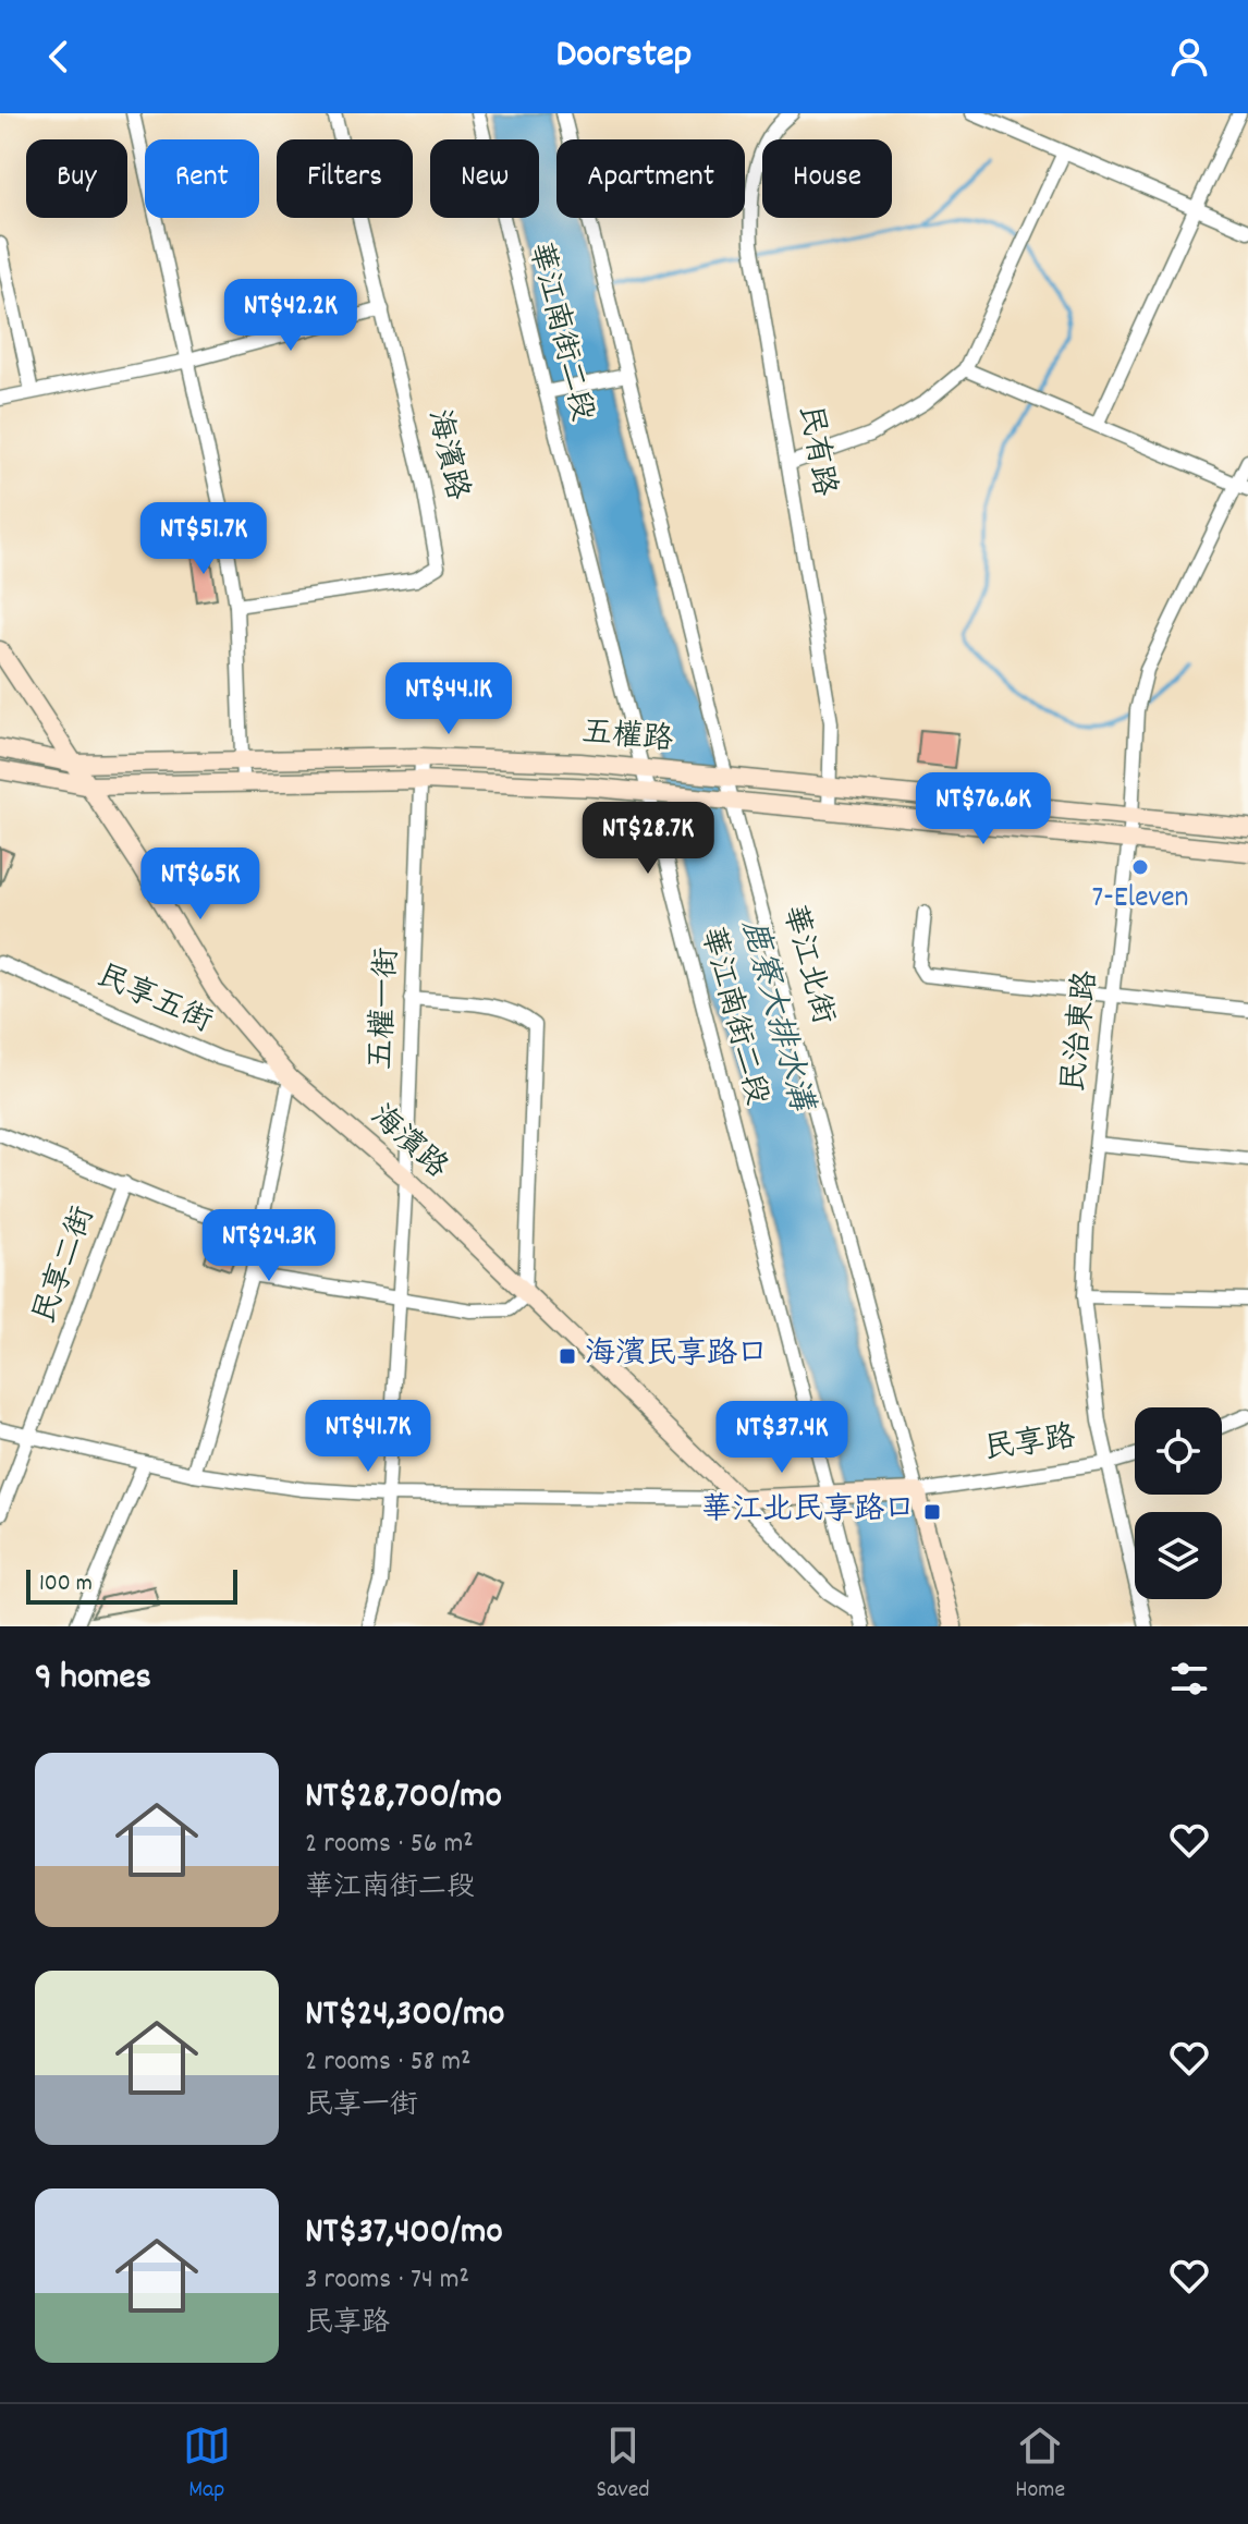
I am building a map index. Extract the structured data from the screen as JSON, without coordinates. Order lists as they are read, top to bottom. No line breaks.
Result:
{"streets":{"street":["華江南街二段","民有路","海濱路","五權路","華江北街","民享五街","五權一街","民治東路","民享二街","民享路"]},"crossings":[["華江南街二段","海濱路"],["華江南街二段","五權路"],["民有路","五權路"],["海濱路","五權路"],["海濱路","民享五街"],["海濱路","五權一街"],["五權路","華江北街"],["五權路","五權一街"],["五權路","民治東路"],["華江北街","民享路"],["民治東路","民享路"]],"water":["鹿寮大排水溝"],"places":{"other":["7-Eleven"],"transit":["海濱民享路口","華江北民享路口"]},"scale_bar":"100 m","page":{"header":"Doorstep","chip":["Buy","Rent","Filters","New","Apartment","House"],"price":["NT$42.2K","NT$51.7K","NT$44.1K","NT$76.6K","NT$28.7K","NT$65K","NT$24.3K","NT$41.7K","NT$37.4K"],"scale":"100 m","heading":"9 homes","list":[{"name":"NT$28,700/mo","note":"2 rooms · 56 m² · 華江南街二段"},{"name":"NT$24,300/mo","note":"2 rooms · 58 m² · 民享一街"},{"name":"NT$37,400/mo","note":"3 rooms · 74 m² · 民享路"}],"tabs":["Map","Saved","Home"]}}
